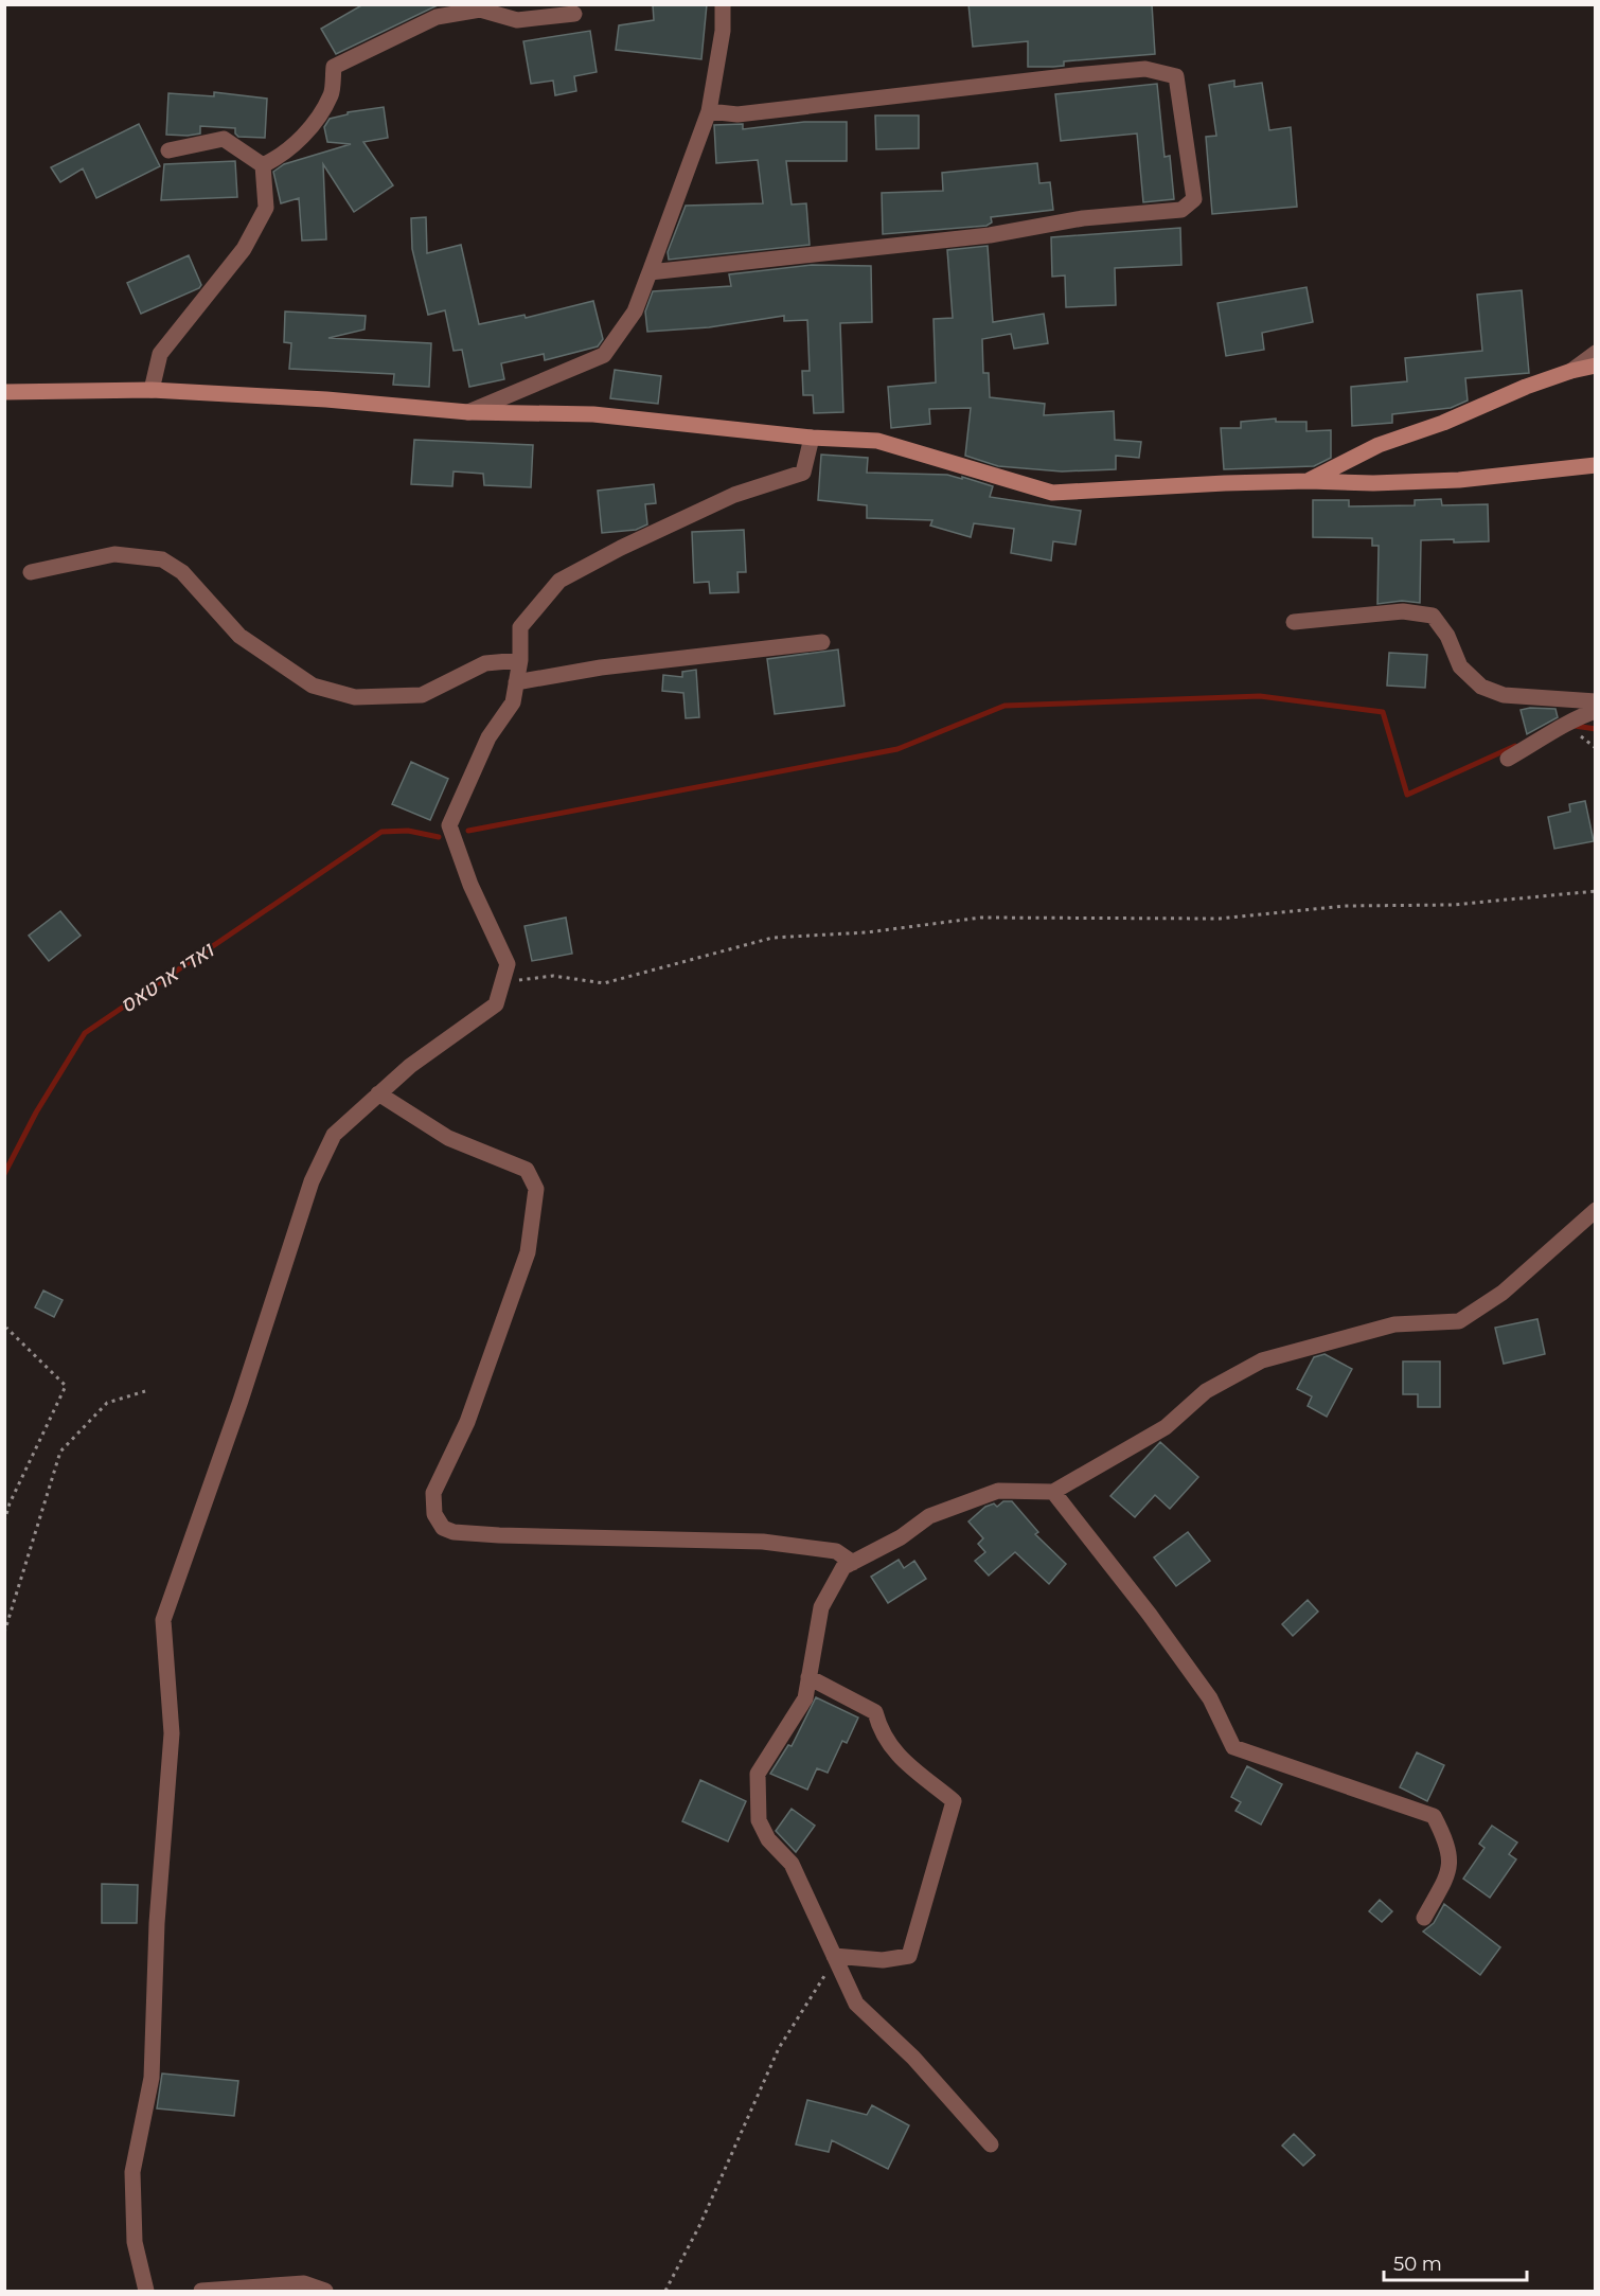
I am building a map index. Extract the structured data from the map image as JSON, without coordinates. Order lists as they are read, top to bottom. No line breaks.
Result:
{"water":["ואדי ארטאס"],"scale_bar":"50 m"}
